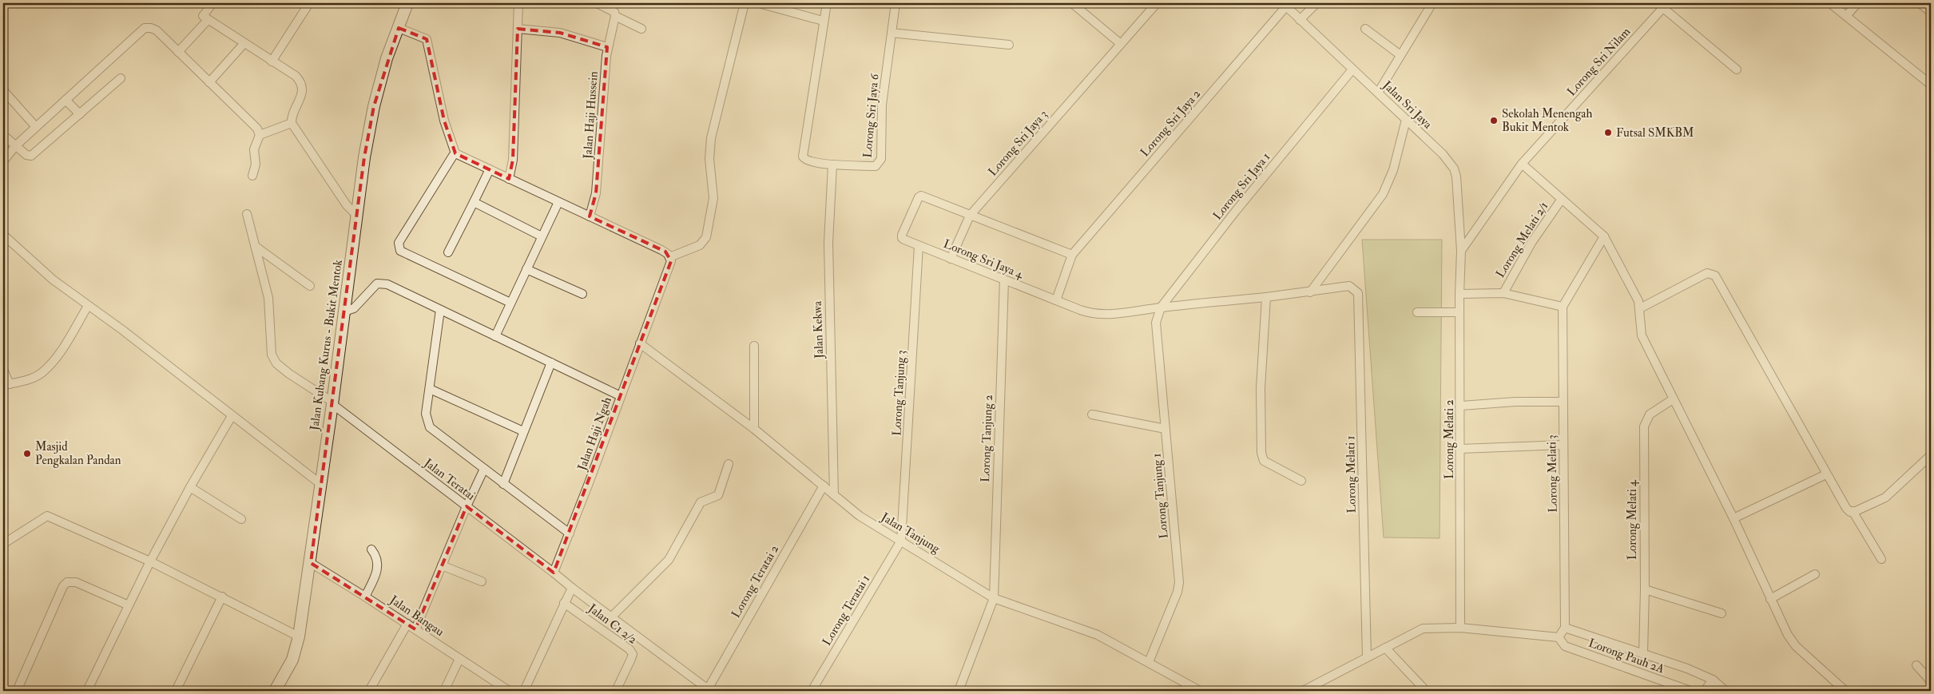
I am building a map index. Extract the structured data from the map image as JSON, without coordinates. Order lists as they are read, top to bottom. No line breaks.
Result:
{"streets":{"main road":["Jalan Kubang Kurus - Bukit Mentok"],"street":["Lorong Sri Nilam","Jalan Sri Jaya","Jalan Haji Hussein","Lorong Sri Jaya 6","Lorong Sri Jaya 2","Lorong Sri Jaya 3","Lorong Sri Jaya 1","Lorong Melati 2/1","Lorong Sri Jaya 4","Jalan Kekwa","Lorong Tanjung 3","Jalan Haji Ngah","Lorong Tanjung 2","Lorong Melati 2","Lorong Melati 3","Lorong Melati 1","Jalan Teratai","Lorong Tanjung 1","Lorong Melati 4","Jalan Tanjung","Lorong Teratai 2","Lorong Teratai 1","Jalan Bangau","Jalan C1 2/2","Lorong Pauh 2A"]},"crossings":[["Lorong Sri Nilam","Jalan Sri Jaya"],["Lorong Sri Nilam","Lorong Melati 2"],["Jalan Sri Jaya","Lorong Sri Jaya 2"],["Jalan Sri Jaya","Lorong Sri Jaya 1"],["Jalan Sri Jaya","Lorong Melati 2"],["Lorong Sri Jaya 6","Jalan Kekwa"],["Lorong Sri Jaya 3","Lorong Sri Jaya 4"],["Lorong Sri Jaya 1","Lorong Sri Jaya 4"],["Lorong Sri Jaya 1","Lorong Tanjung 1"],["Lorong Sri Jaya 4","Lorong Tanjung 3"],["Lorong Sri Jaya 4","Lorong Tanjung 2"],["Lorong Sri Jaya 4","Lorong Melati 1"],["Jalan Kekwa","Jalan Tanjung"],["Jalan Kubang Kurus - Bukit Mentok","Jalan Teratai"],["Jalan Kubang Kurus - Bukit Mentok","Jalan Bangau"],["Lorong Tanjung 3","Jalan Tanjung"],["Lorong Tanjung 3","Lorong Teratai 1"],["Jalan Haji Ngah","Jalan Teratai"],["Jalan Haji Ngah","Jalan Tanjung"],["Lorong Tanjung 2","Jalan Tanjung"],["Lorong Tanjung 1","Jalan Tanjung"],["Jalan Tanjung","Lorong Teratai 2"],["Jalan Tanjung","Lorong Teratai 1"]],"places":["Sekolah Menengah Bukit Mentok","Futsal SMKBM","Masjid Pengkalan Pandan"]}
